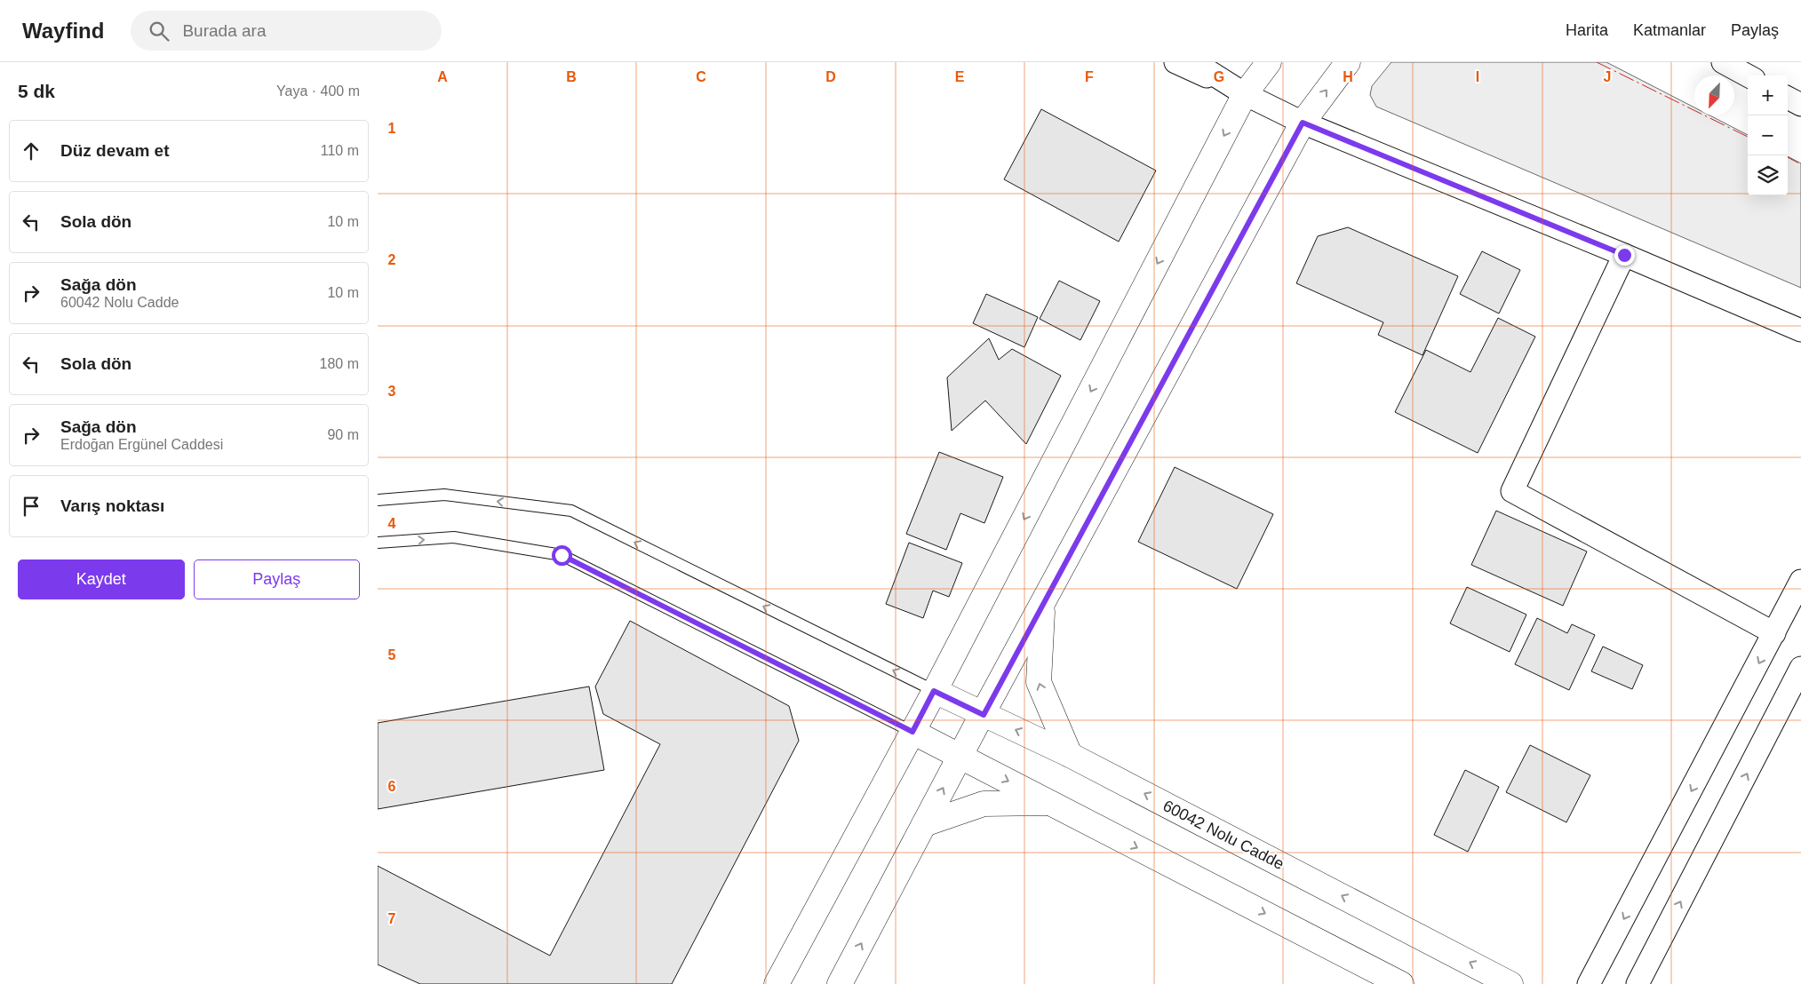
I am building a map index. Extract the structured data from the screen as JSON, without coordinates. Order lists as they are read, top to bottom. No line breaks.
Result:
{"streets":{"main road":["60042 Nolu Cadde"]},"north":"bottom left","page":{"header":"Wayfind","search":"Burada ara","nav":["Harita","Katmanlar","Paylaş"],"heading":["5 dk","Yaya · 400 m"],"map_buttons":["+","−"],"list":[["Düz devam et","110 m"],["Sola dön","10 m"],["Sağa dön","60042 Nolu Cadde","10 m"],["Sola dön","180 m"],["Sağa dön","Erdoğan Ergünel Caddesi","90 m"],"Varış noktası"],"buttons":["Kaydet","Paylaş"]},"grid":{"columns":["A","B","C","D","E","F","G","H","I","J"],"rows":["1","2","3","4","5","6","7"]}}
